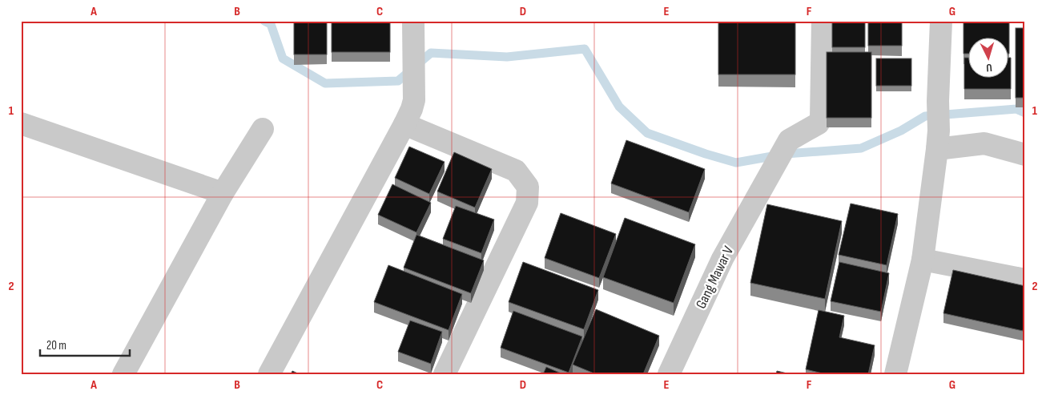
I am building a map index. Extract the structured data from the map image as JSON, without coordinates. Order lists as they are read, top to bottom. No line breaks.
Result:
{"streets":{"street":["Gang Mawar V"]},"scale_bar":"20 m","north":"bottom","grid":{"columns":["A","B","C","D","E","F","G"],"rows":["1","2"]}}
